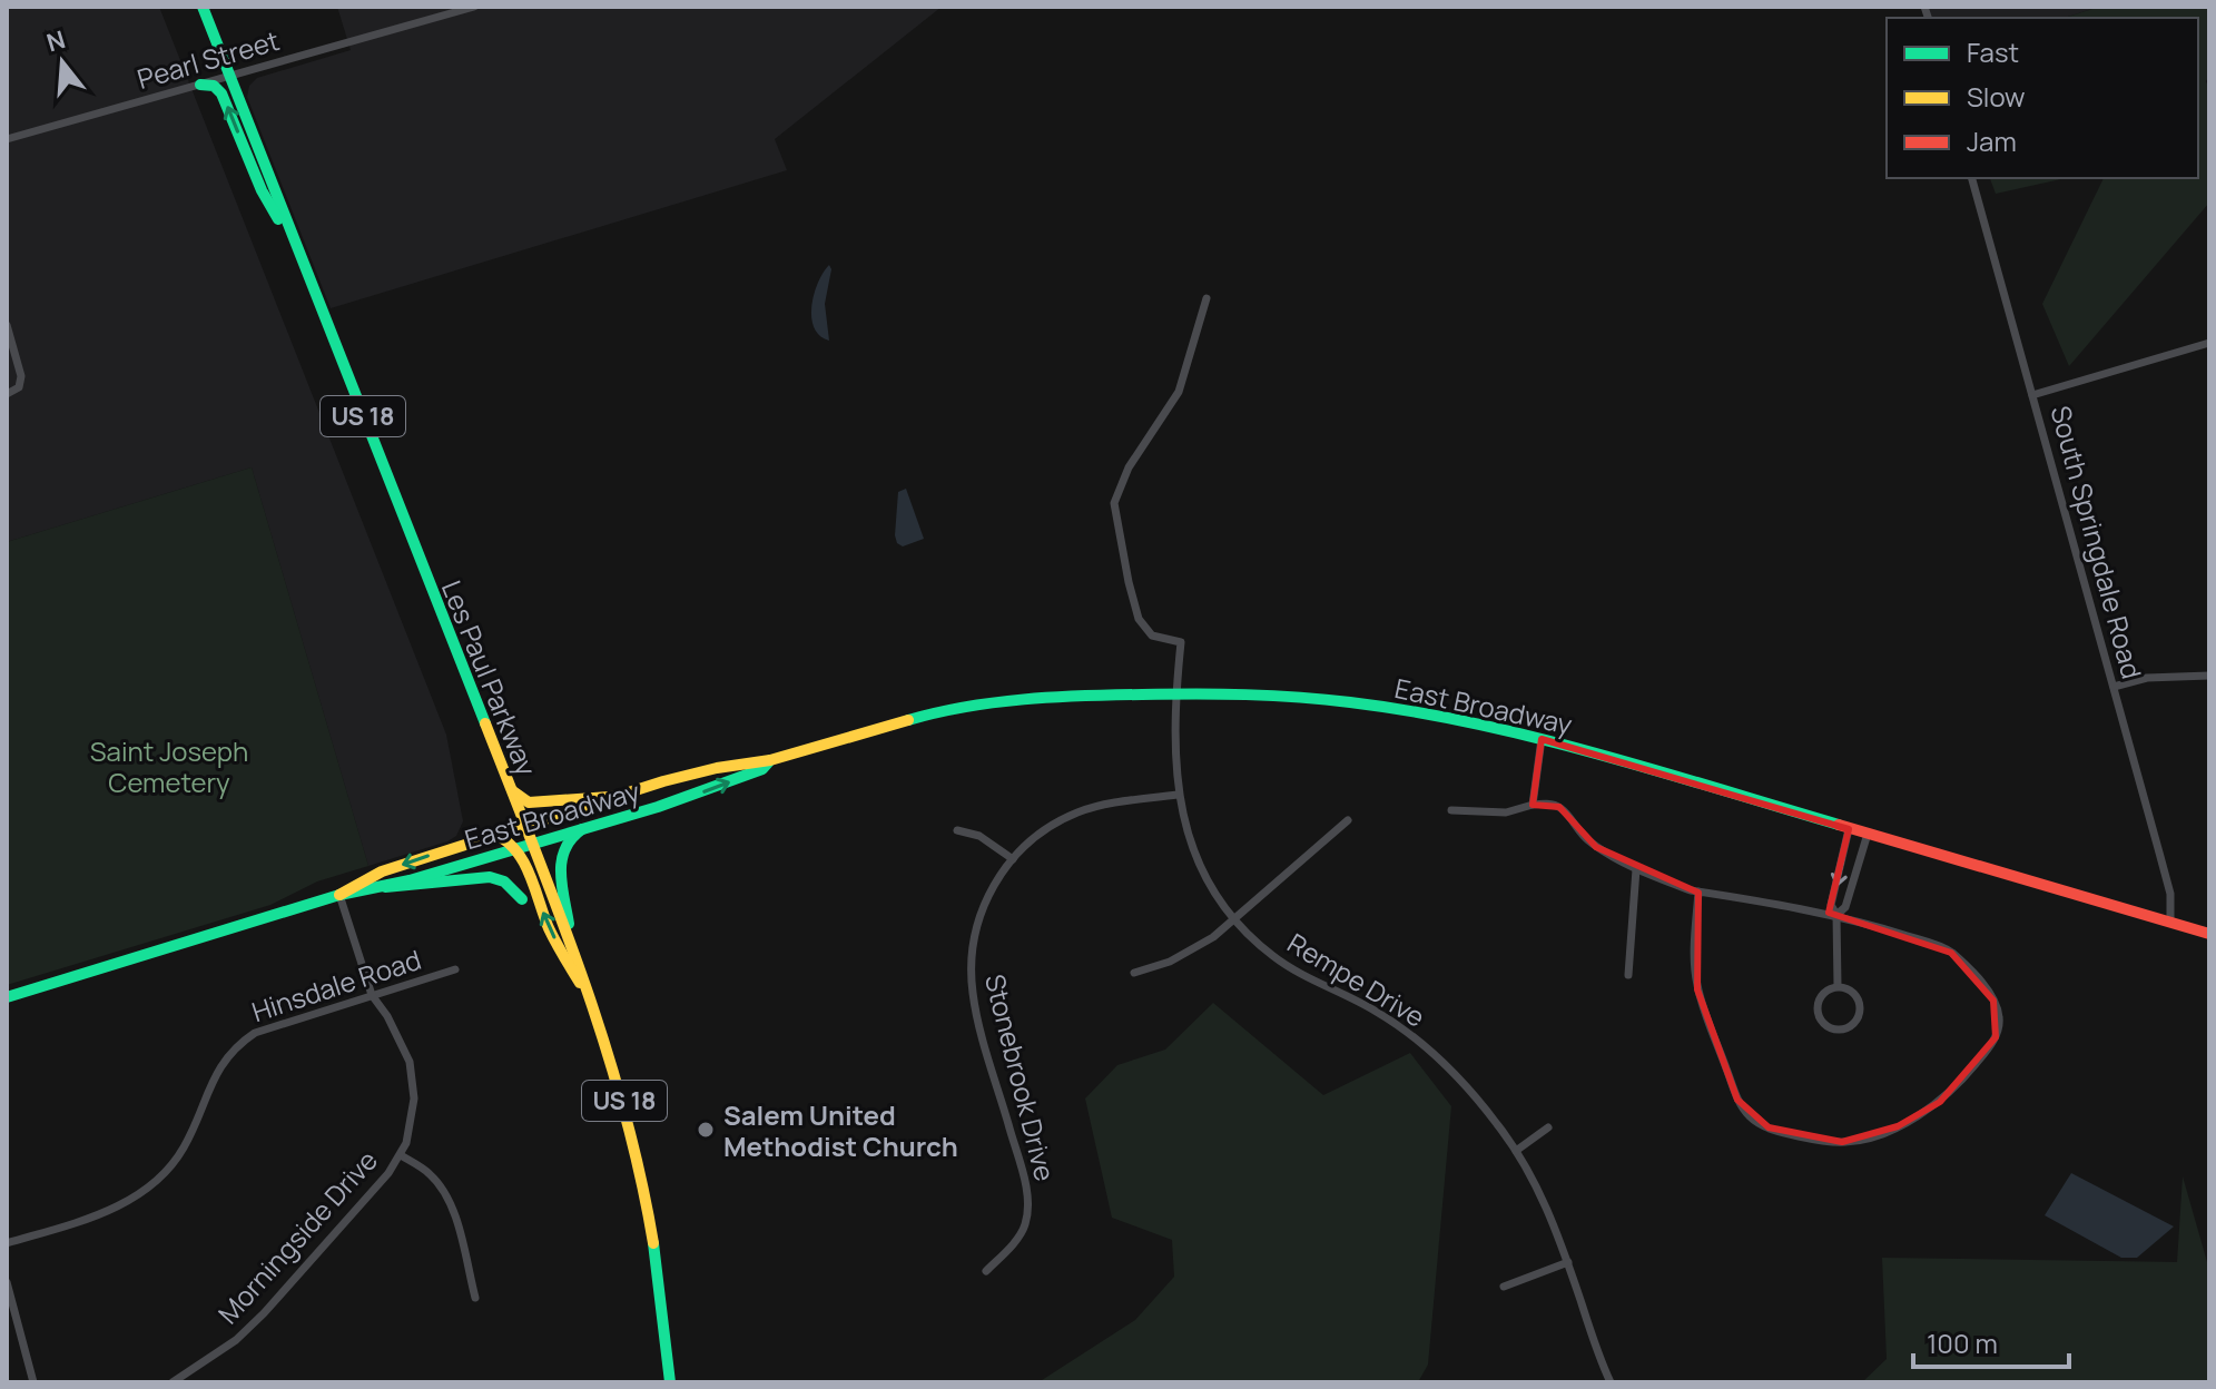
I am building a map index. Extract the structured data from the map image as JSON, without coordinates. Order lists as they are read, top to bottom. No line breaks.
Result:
{"streets":{"main road":["US 18","Les Paul Parkway","East Broadway"],"street":["Pearl Street","South Springdale Road","Rempe Drive","Hinsdale Road","Stonebrook Drive","Morningside Drive"]},"crossings":[["Pearl Street","Les Paul Parkway"],["South Springdale Road","East Broadway"],["Les Paul Parkway","East Broadway"],["East Broadway","Rempe Drive"],["East Broadway","Morningside Drive"],["Rempe Drive","Stonebrook Drive"],["Hinsdale Road","Morningside Drive"]],"parks":["Saint Joseph Cemetery"],"places":["Salem United Methodist Church"],"legend":["Fast","Slow","Jam"],"scale_bar":"100 m","north":"top"}
